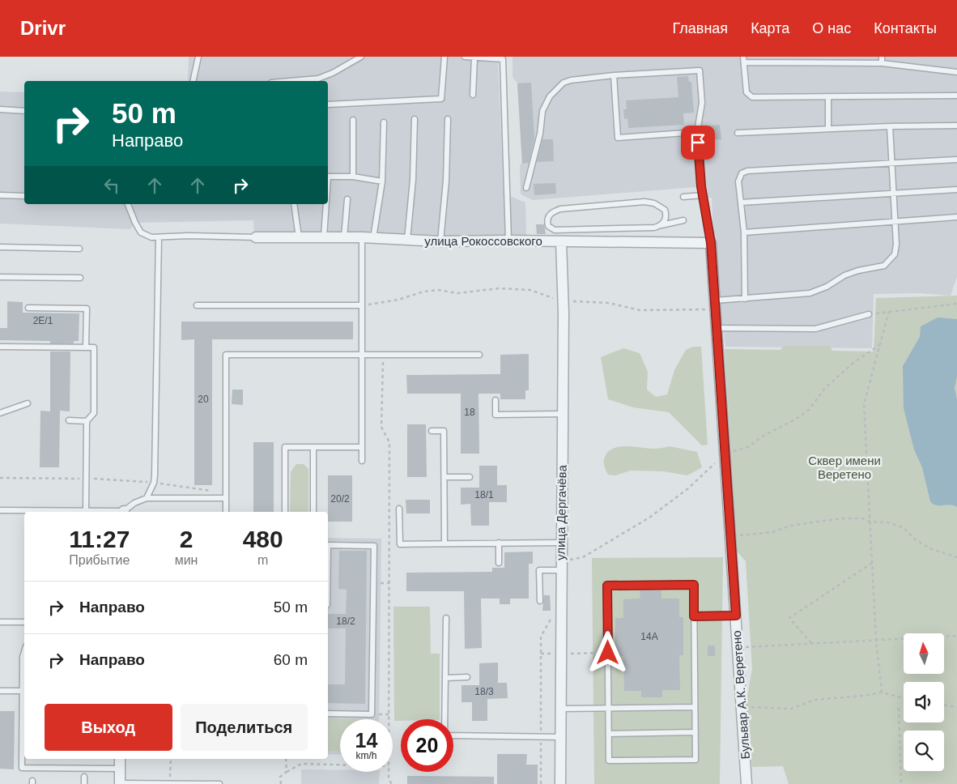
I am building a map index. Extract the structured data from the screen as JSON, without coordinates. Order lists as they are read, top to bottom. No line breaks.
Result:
{"streets":{"street":["улица Рокоссовского","улица Дергачёва","Бульвар А.К. Веретено"]},"crossings":[["улица Рокоссовского","улица Дергачёва"],["улица Рокоссовского","Бульвар А.К. Веретено"]],"parks":["Сквер имени Веретено"],"house_numbers":["2Е/1","20","18","18/1","20/2","18/2","14А","18/3"],"north":"top","page":{"header":"Drivr","nav":["Главная","Карта","О нас","Контакты"],"turn":["50 m","Направо"],"eta":["11:27","Прибытие","2","мин","480","m"],"list":[{"name":"Направо","value":"50 m"},{"name":"Направо","value":"60 m"}],"buttons":["Выход","Поделиться"],"speed":"14 km/h","limit":"20"}}
